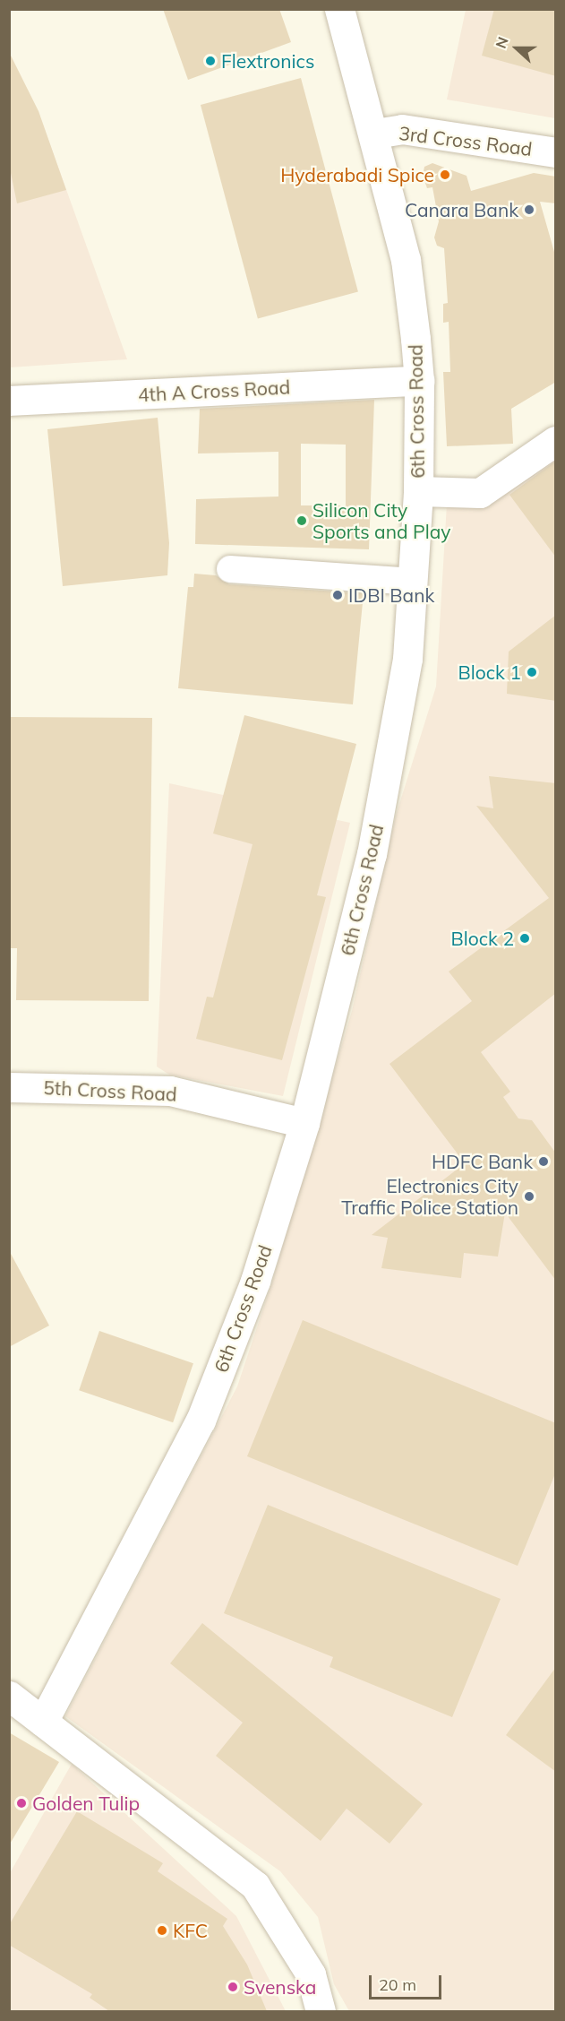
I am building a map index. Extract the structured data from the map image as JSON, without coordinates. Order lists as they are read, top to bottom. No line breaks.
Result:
{"streets":{"street":["3rd Cross Road","4th A Cross Road","6th Cross Road","5th Cross Road"]},"crossings":[["3rd Cross Road","6th Cross Road"],["4th A Cross Road","6th Cross Road"],["6th Cross Road","5th Cross Road"]],"places":["Flextronics","Hyderabadi Spice","Canara Bank","Silicon City Sports and Play","IDBI Bank","Block 1","Block 2","HDFC Bank","Electronics City Traffic Police Station","Golden Tulip","KFC","Svenska"],"scale_bar":"20 m","north":"left"}
